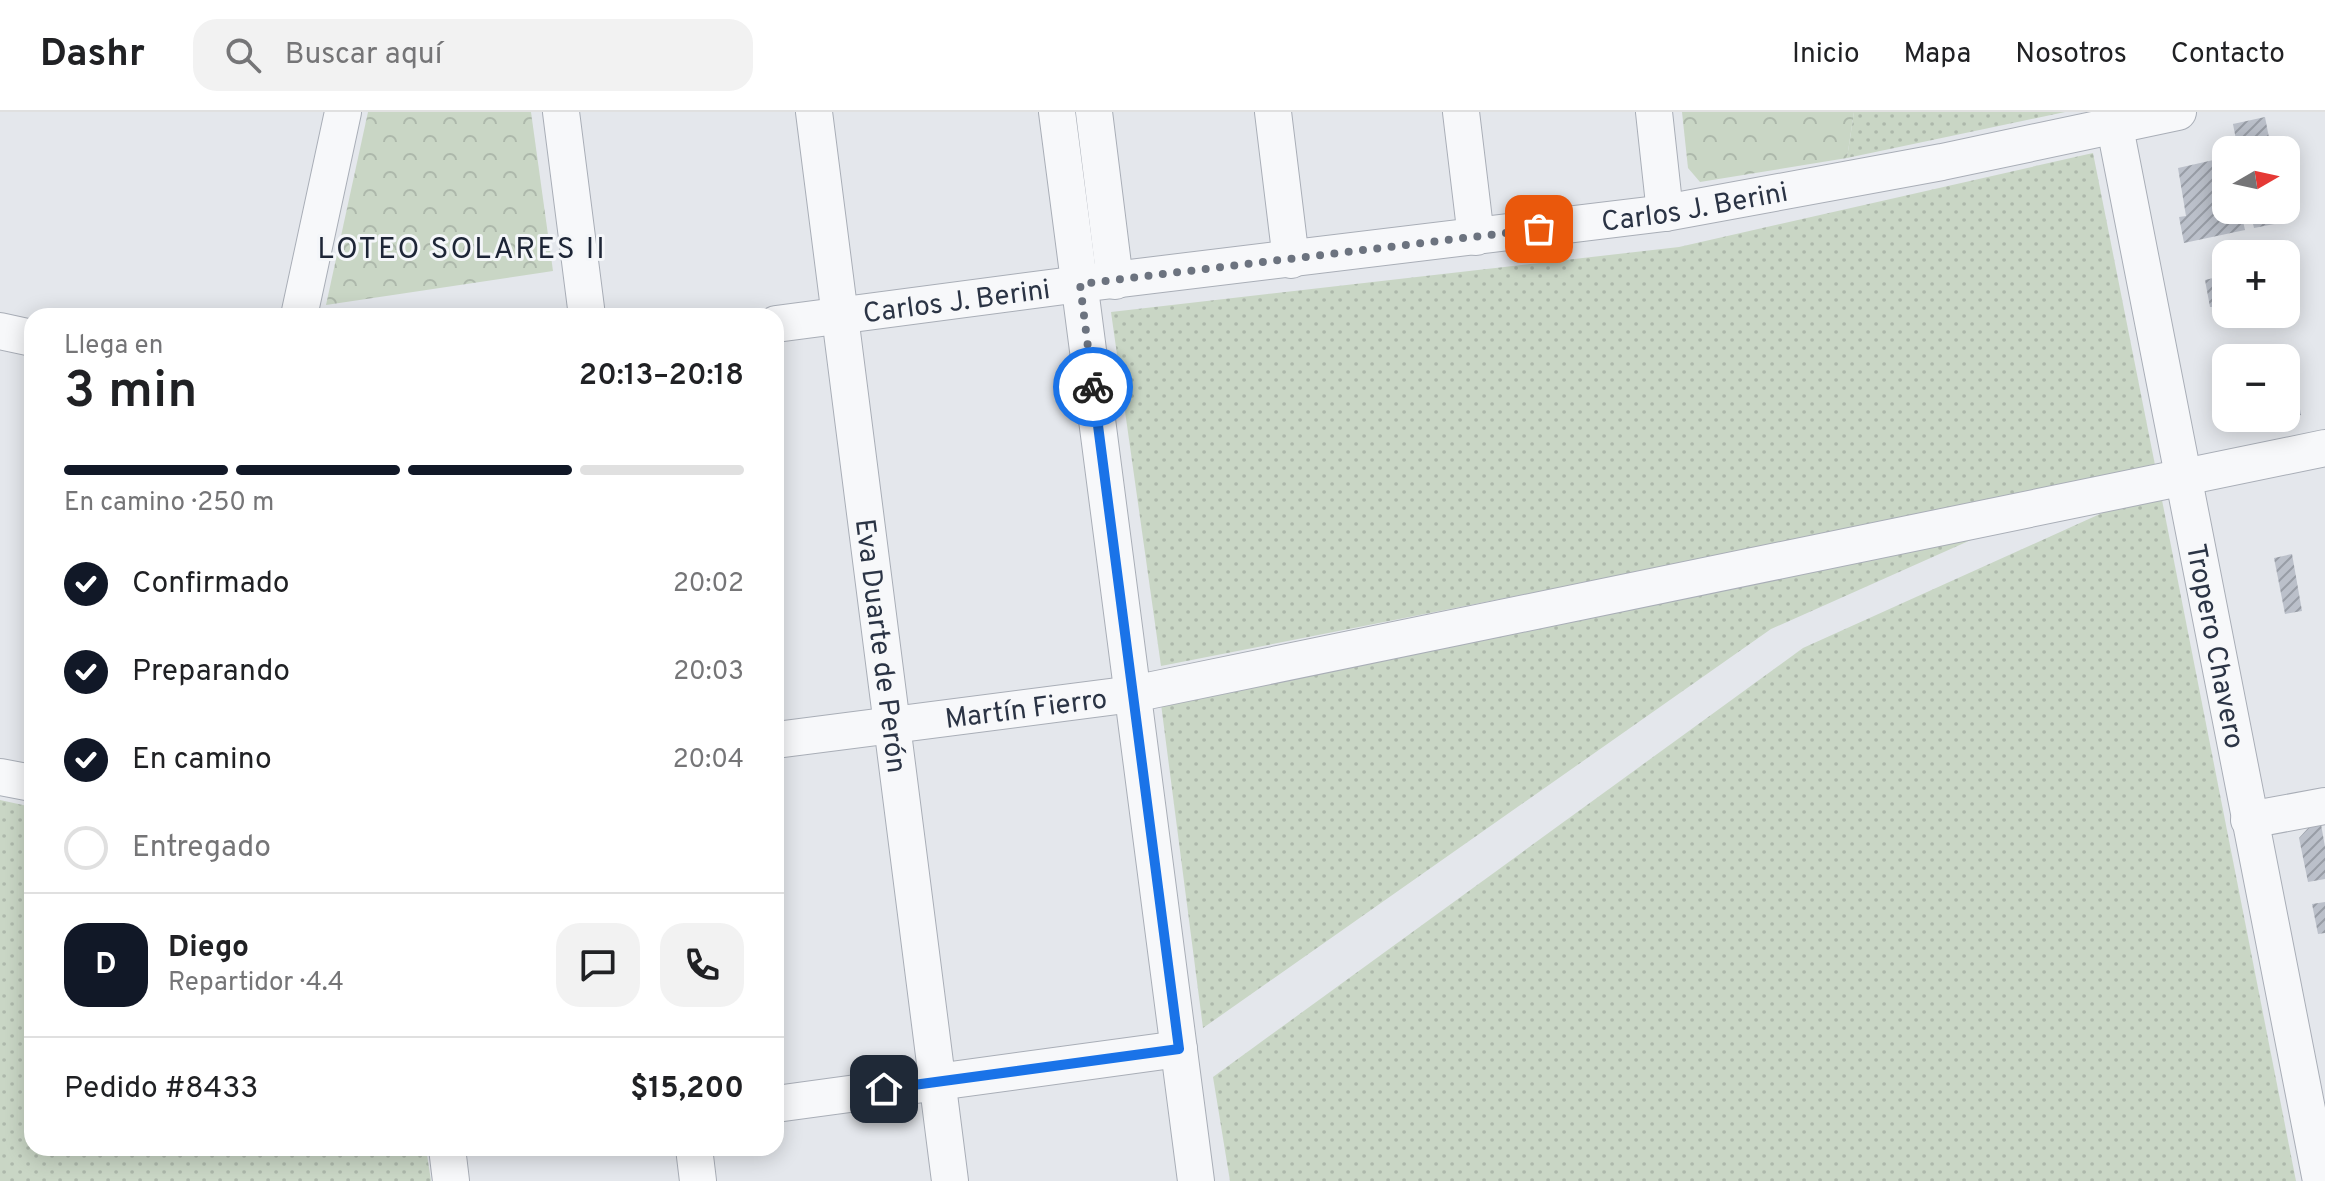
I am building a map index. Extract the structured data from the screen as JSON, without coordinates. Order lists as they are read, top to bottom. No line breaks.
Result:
{"streets":{"street":["Carlos J. Berini","Eva Duarte de Perón","Tropero Chavero","Martín Fierro"]},"crossings":[["Carlos J. Berini","Eva Duarte de Perón"],["Carlos J. Berini","Tropero Chavero"],["Eva Duarte de Perón","Martín Fierro"],["Tropero Chavero","Martín Fierro"]],"districts":["LOTEO SOLARES II"],"north":"right","page":{"header":"Dashr","search":"Buscar aquí","nav":["Inicio","Mapa","Nosotros","Contacto"],"map_buttons":["+","−"],"heading":["3 min","Llega en","20:13–20:18"],"panel":["Diego","Repartidor · 4.4","Pedido #8433","$15,200"],"bar":"En camino · 250 m","list":[["Confirmado","20:02"],["Preparando","20:03"],["En camino","20:04"],"Entregado"],"round":"D"}}
